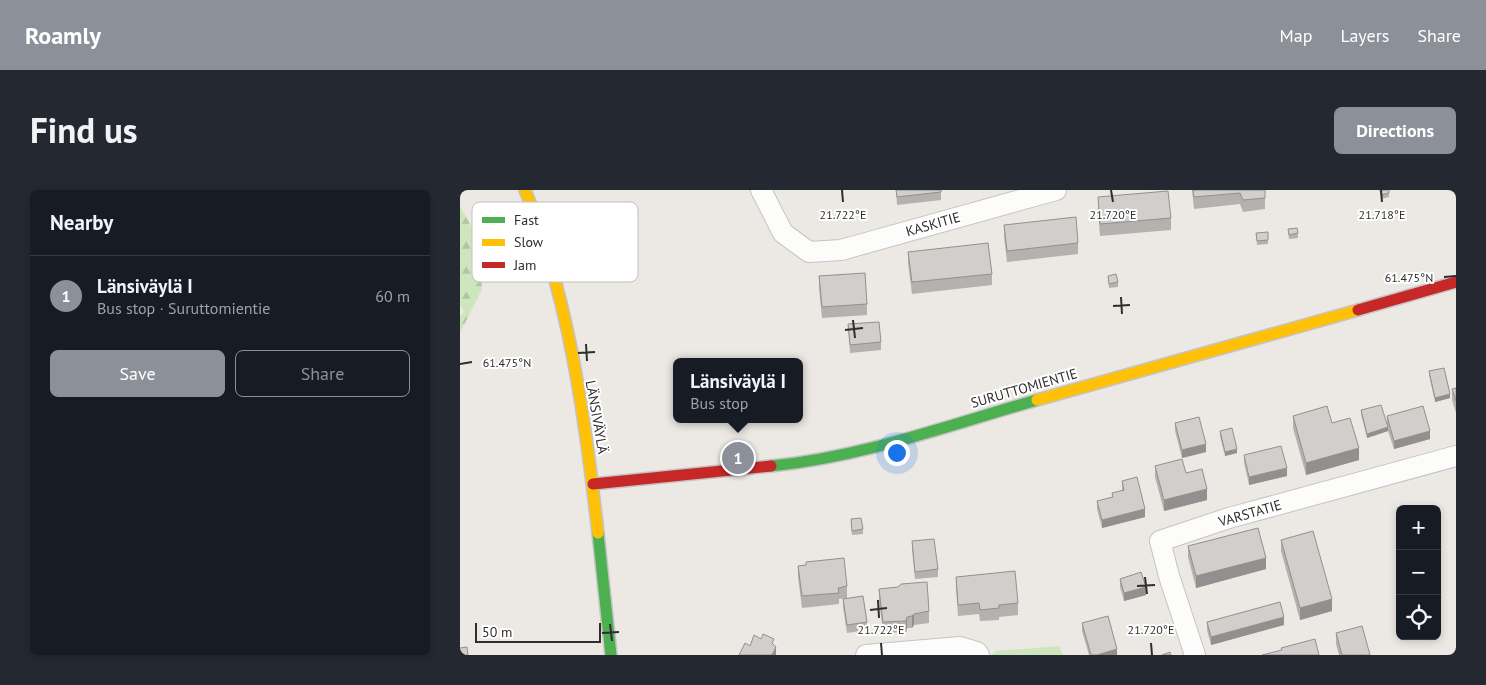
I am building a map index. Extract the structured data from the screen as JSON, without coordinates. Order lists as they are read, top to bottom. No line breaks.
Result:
{"streets":{"street":["KASKITIE","SURUTTOMIENTIE","LÄNSIVÄYLÄ","VARSTATIE"]},"crossings":[["SURUTTOMIENTIE","LÄNSIVÄYLÄ"]],"legend":["Fast","Slow","Jam"],"scale_bar":"50 m","page":{"header":"Roamly","nav":["Map","Layers","Share"],"title":"Find us","buttons":["Directions",["Save","Share"]],"heading":"Nearby","list":[{"mark":"1","name":"Länsiväylä I","note":"Bus stop · Suruttomientie","value":"60 m"}],"popup":["Länsiväylä I","Bus stop"],"pins":"1","map_buttons":["+","−"],"scale":"50 m"},"coordinates":["21.722°E","21.720°E","21.718°E","61.475°N"]}
